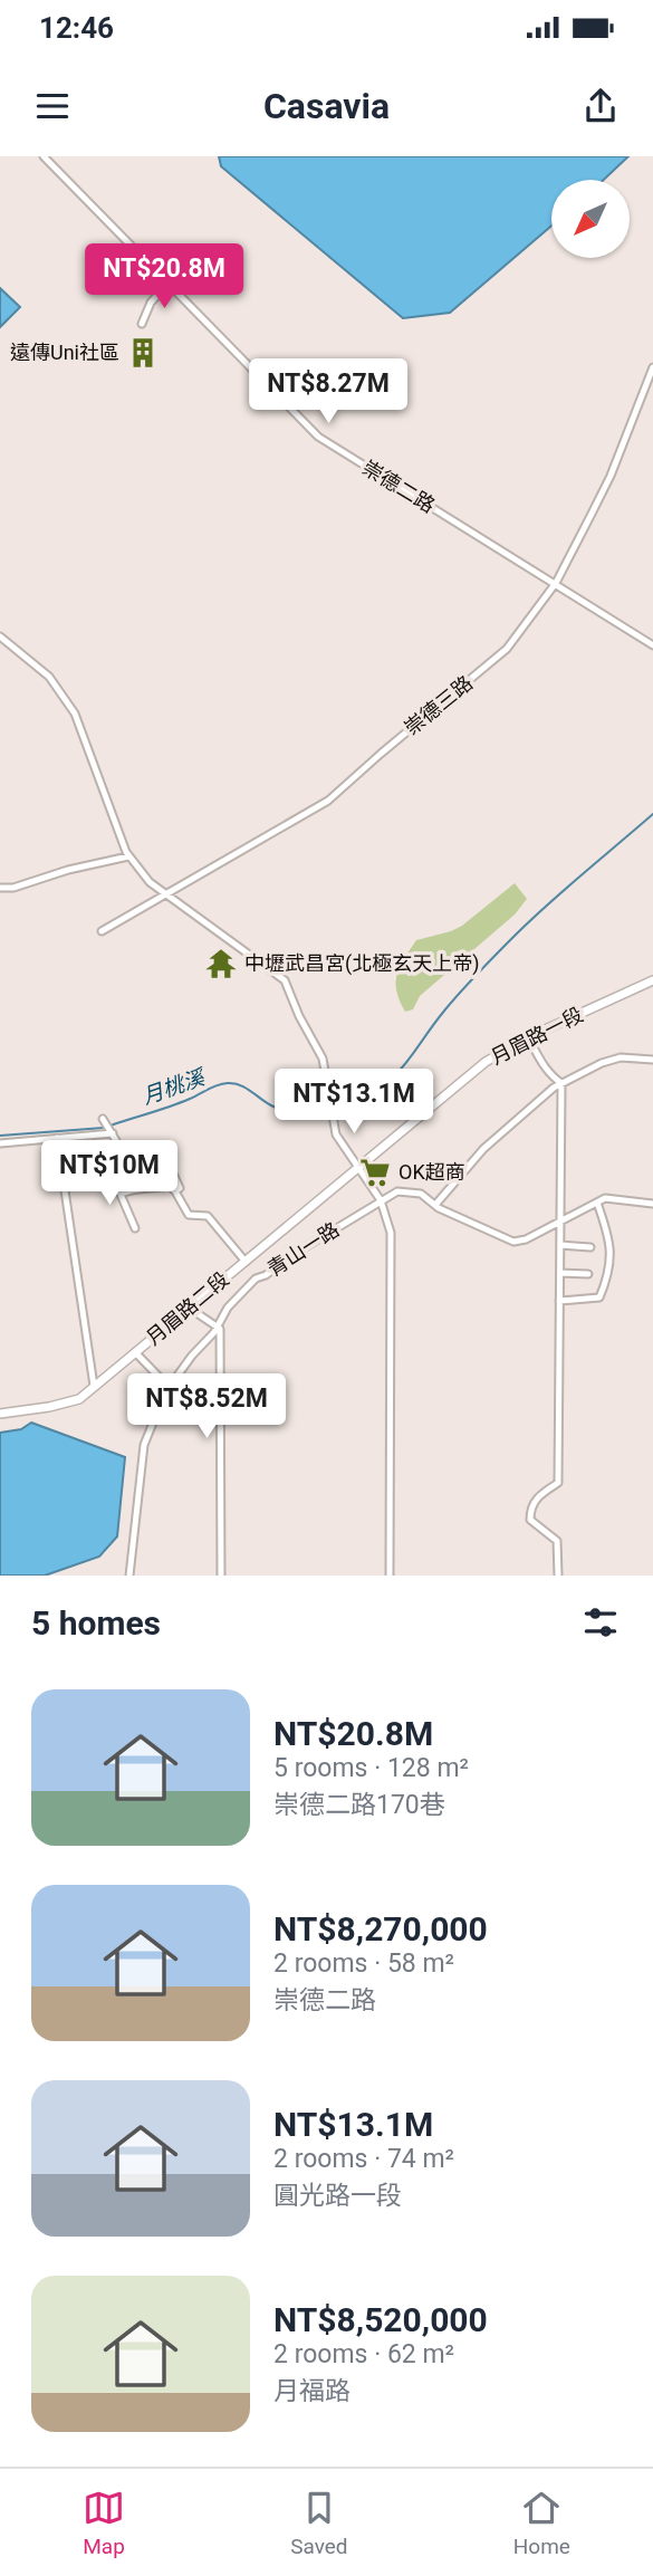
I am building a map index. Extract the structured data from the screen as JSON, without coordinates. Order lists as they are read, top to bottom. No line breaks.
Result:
{"streets":{"street":["崇德二路","崇德三路","月眉路一段","青山一路","月眉路二段"]},"crossings":[["崇德二路","崇德三路"],["月眉路一段","月眉路二段"]],"water":["月桃溪"],"places":{"building":["遠傳Uni社區"],"temple":["中壢武昌宮(北極玄天上帝)"],"supermarket":["OK超商"]},"north":"bottom left","page":{"status":"12:46","header":"Casavia","price":["NT$20.8M","NT$8.27M","NT$13.1M","NT$10M","NT$8.52M"],"heading":"5 homes","list":[{"name":"NT$20.8M","note":"5 rooms · 128 m² · 崇德二路170巷"},{"name":"NT$8,270,000","note":"2 rooms · 58 m² · 崇德二路"},{"name":"NT$13.1M","note":"2 rooms · 74 m² · 圓光路一段"},{"name":"NT$8,520,000","note":"2 rooms · 62 m² · 月福路"}],"tabs":["Map","Saved","Home"]}}
